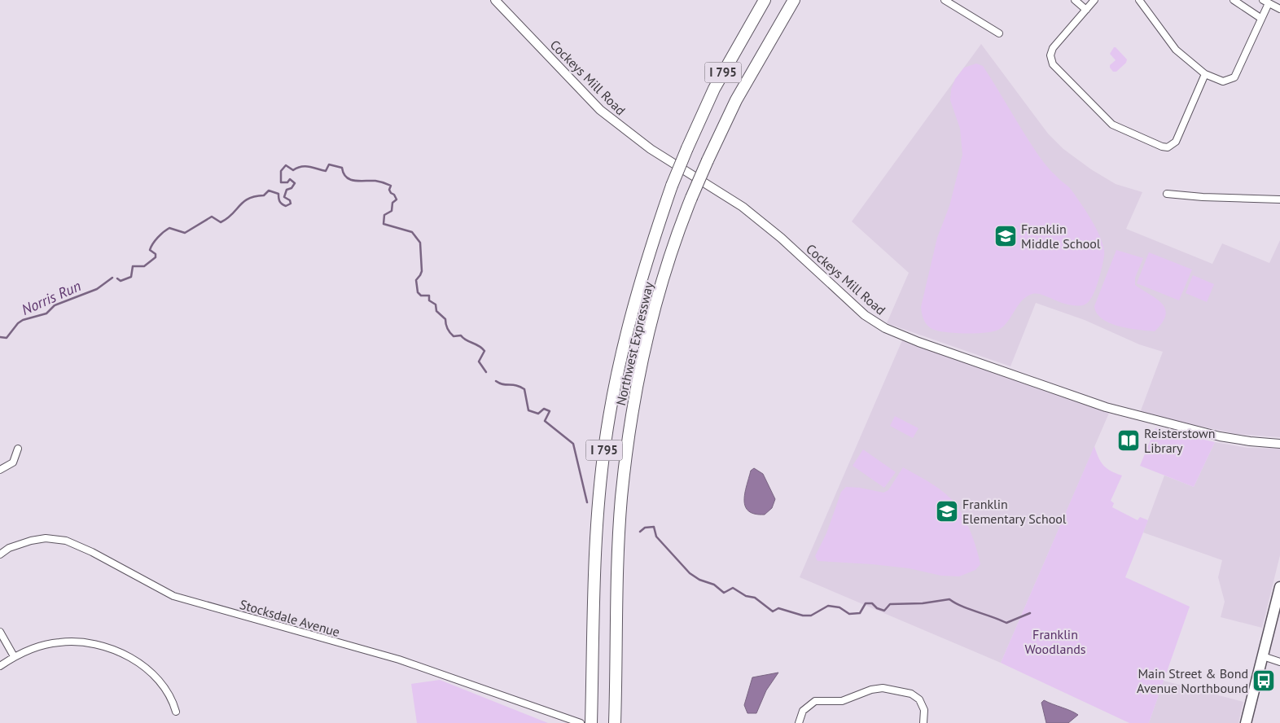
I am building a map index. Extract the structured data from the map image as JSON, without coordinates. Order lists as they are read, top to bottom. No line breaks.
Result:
{"streets":{"highway":["I 795","Northwest Expressway"],"street":["Cockeys Mill Road","Stocksdale Avenue"]},"water":["Norris Run"],"parks":["Franklin Woodlands"],"places":{"school or university":["Franklin Middle School","Franklin Elementary School"],"library":["Reisterstown Library"],"bus stop":["Main Street & Bond Avenue Northbound"]}}
